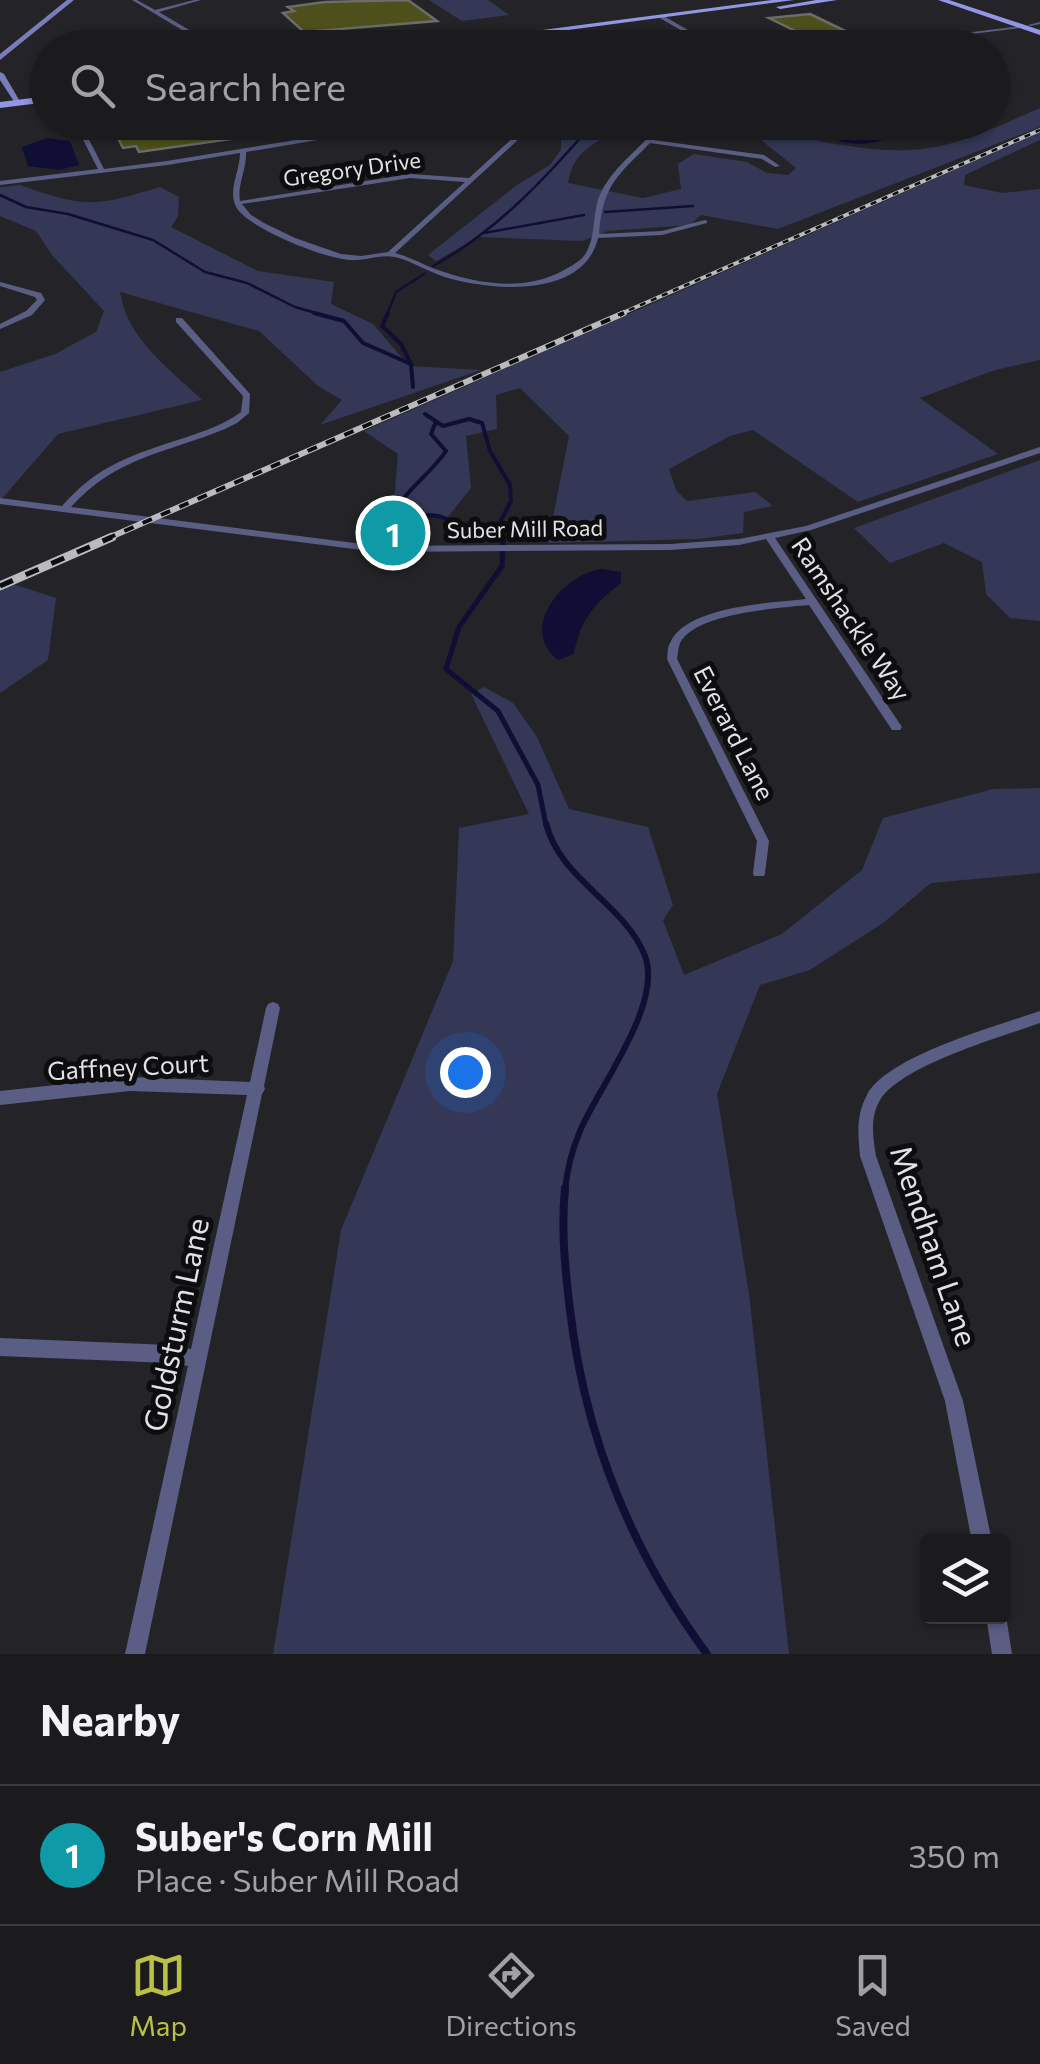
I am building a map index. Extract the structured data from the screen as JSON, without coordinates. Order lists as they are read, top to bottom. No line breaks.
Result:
{"streets":{"street":["Gregory Drive","Suber Mill Road","Ramshackle Way","Everard Lane","Gaffney Court","Mendham Lane","Goldsturm Lane"]},"crossings":[["Suber Mill Road","Ramshackle Way"],["Ramshackle Way","Everard Lane"],["Gaffney Court","Goldsturm Lane"]],"page":{"search":"Search here","pins":"1","heading":"Nearby","list":[{"mark":"1","name":"Suber's Corn Mill","note":"Place · Suber Mill Road","value":"350 m"}],"nav":["Map","Directions","Saved"]}}
